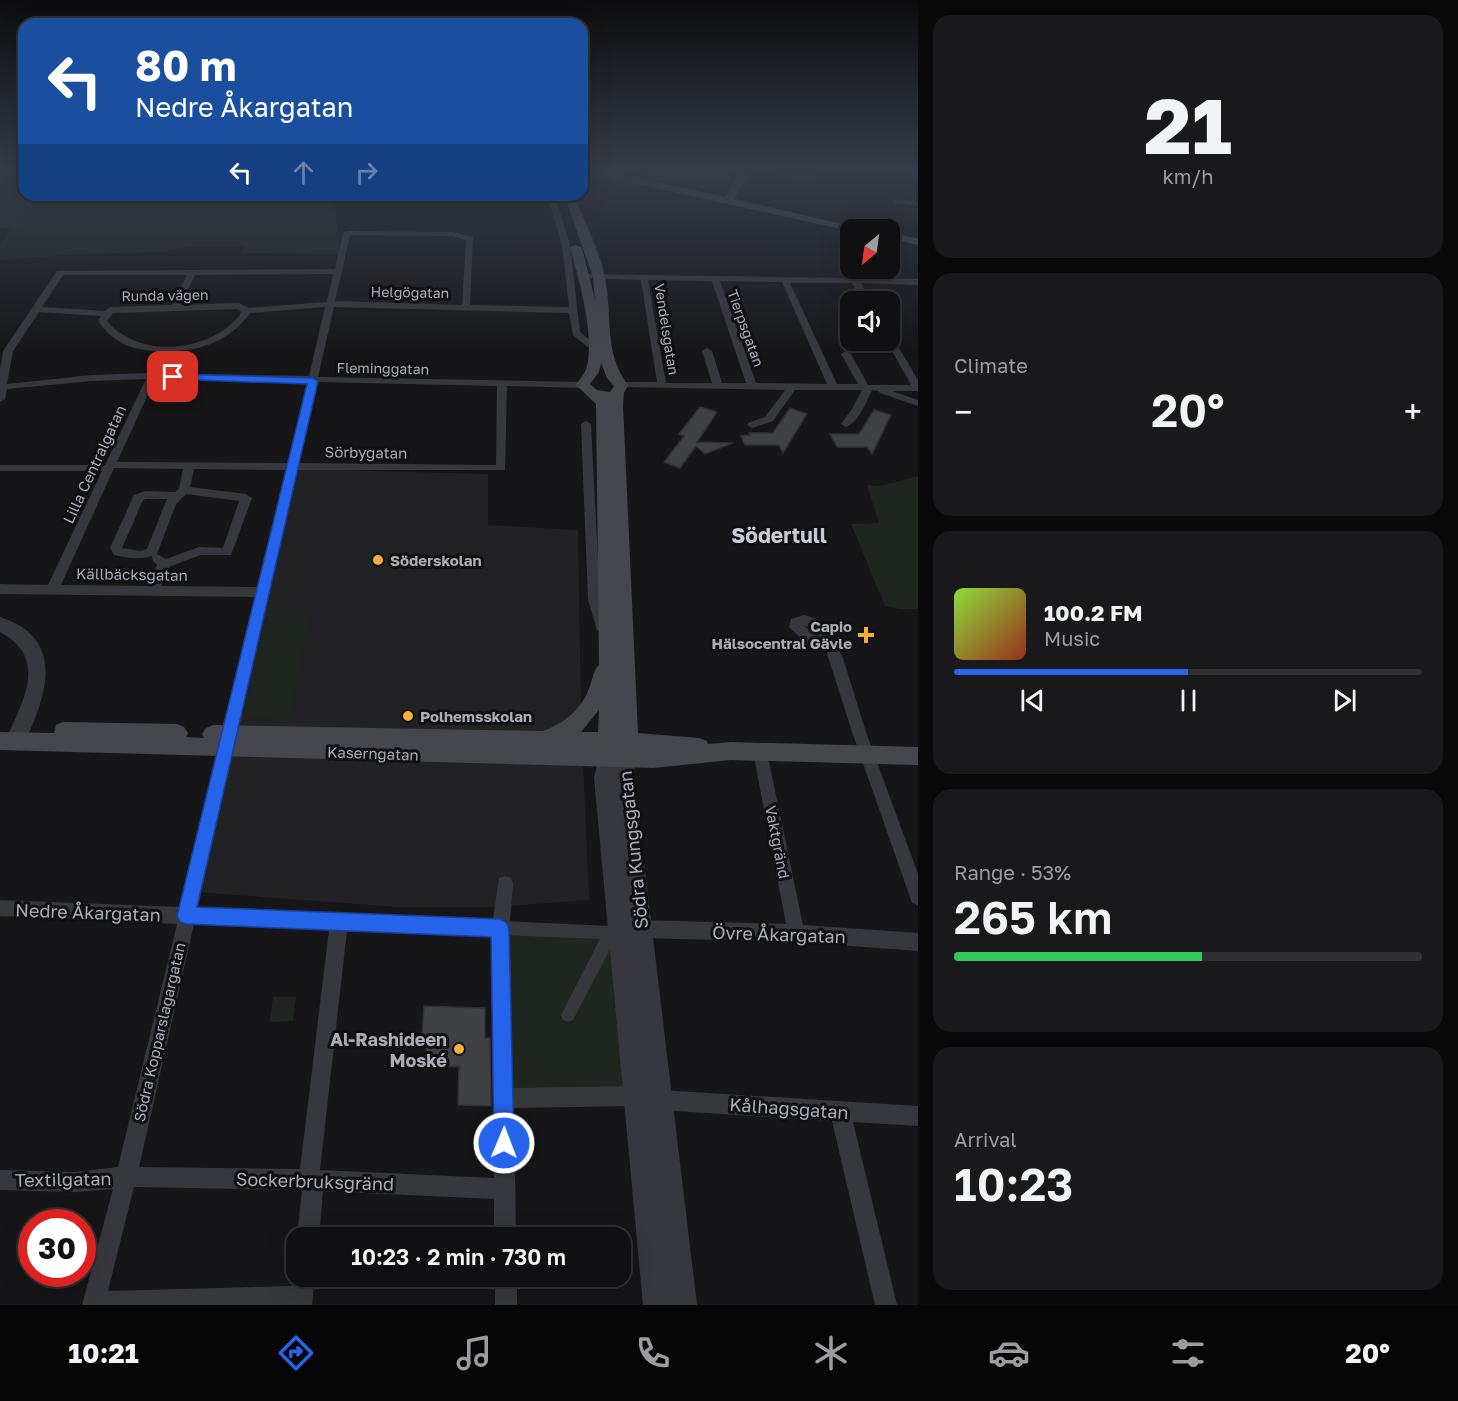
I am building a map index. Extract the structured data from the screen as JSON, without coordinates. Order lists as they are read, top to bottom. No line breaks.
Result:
{"streets":{"main road":["Kaserngatan","Södra Kungsgatan"],"street":["Helgögatan","Runda vägen","Tierpsgatan","Vendelsgatan","Fleminggatan","Sörbygatan","Lilla Centralgatan","Källbäcksgatan","Vaktgränd","Nedre Åkargatan","Övre Åkargatan","Södra Kopparslagargatan","Kålhagsgatan","Textilgatan","Sockerbruksgränd"]},"crossings":[["Helgögatan","Runda vägen"],["Helgögatan","Södra Kopparslagargatan"],["Runda vägen","Lilla Centralgatan"],["Fleminggatan","Sörbygatan"],["Fleminggatan","Lilla Centralgatan"],["Fleminggatan","Södra Kungsgatan"],["Fleminggatan","Södra Kopparslagargatan"],["Sörbygatan","Lilla Centralgatan"],["Sörbygatan","Södra Kopparslagargatan"],["Lilla Centralgatan","Källbäcksgatan"],["Källbäcksgatan","Södra Kopparslagargatan"],["Kaserngatan","Vaktgränd"],["Kaserngatan","Södra Kungsgatan"],["Kaserngatan","Södra Kopparslagargatan"],["Vaktgränd","Övre Åkargatan"],["Södra Kungsgatan","Övre Åkargatan"],["Södra Kungsgatan","Kålhagsgatan"],["Nedre Åkargatan","Södra Kopparslagargatan"],["Södra Kopparslagargatan","Textilgatan"],["Södra Kopparslagargatan","Sockerbruksgränd"],["Textilgatan","Sockerbruksgränd"]],"districts":["Södertull"],"places":{"other":["Söderskolan","Polhemsskolan","Al-Rashideen Moské"],"health":["Capio Hälsocentral Gävle"]},"north":"bottom left","page":{"tile":[["21","km/h"],"Climate",["Range · 53%","265 km"],["Arrival","10:23"]],"turn":["80 m","Nedre Åkargatan"],"heat":["−","20°","+"],"song":["100.2 FM","Music"],"limit":"30","trip":"10:23 · 2 min · 730 m","tabs":["10:21","20°"]}}
